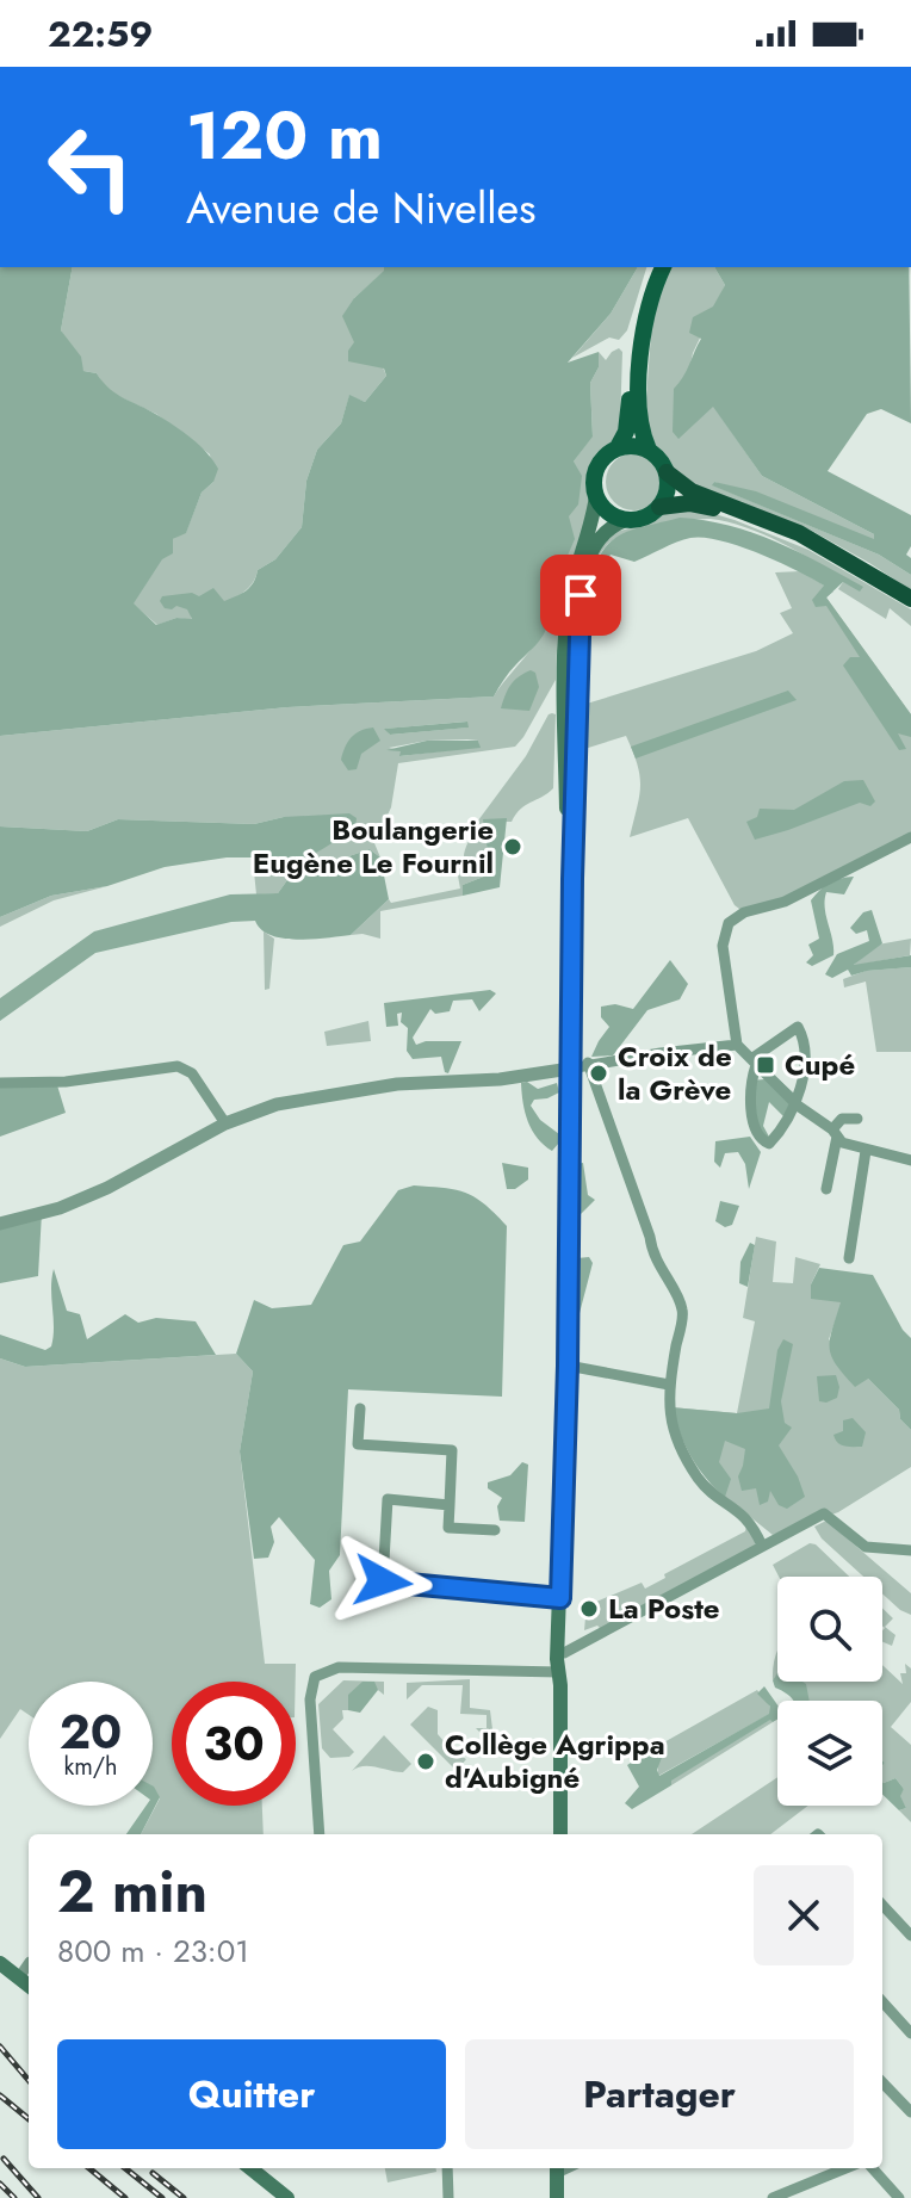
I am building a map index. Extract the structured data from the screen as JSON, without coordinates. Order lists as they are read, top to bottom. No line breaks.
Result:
{"places":{"other":["Boulangerie Eugène Le Fournil","Croix de la Grève","La Poste","Collège Agrippa d'Aubigné"],"transit":["Cupé"]},"page":{"status":"22:59","turn":["120 m","Avenue de Nivelles"],"speed":"20 km/h","limit":"30","heading":["2 min","800 m · 23:01"],"buttons":["Quitter","Partager"]}}
